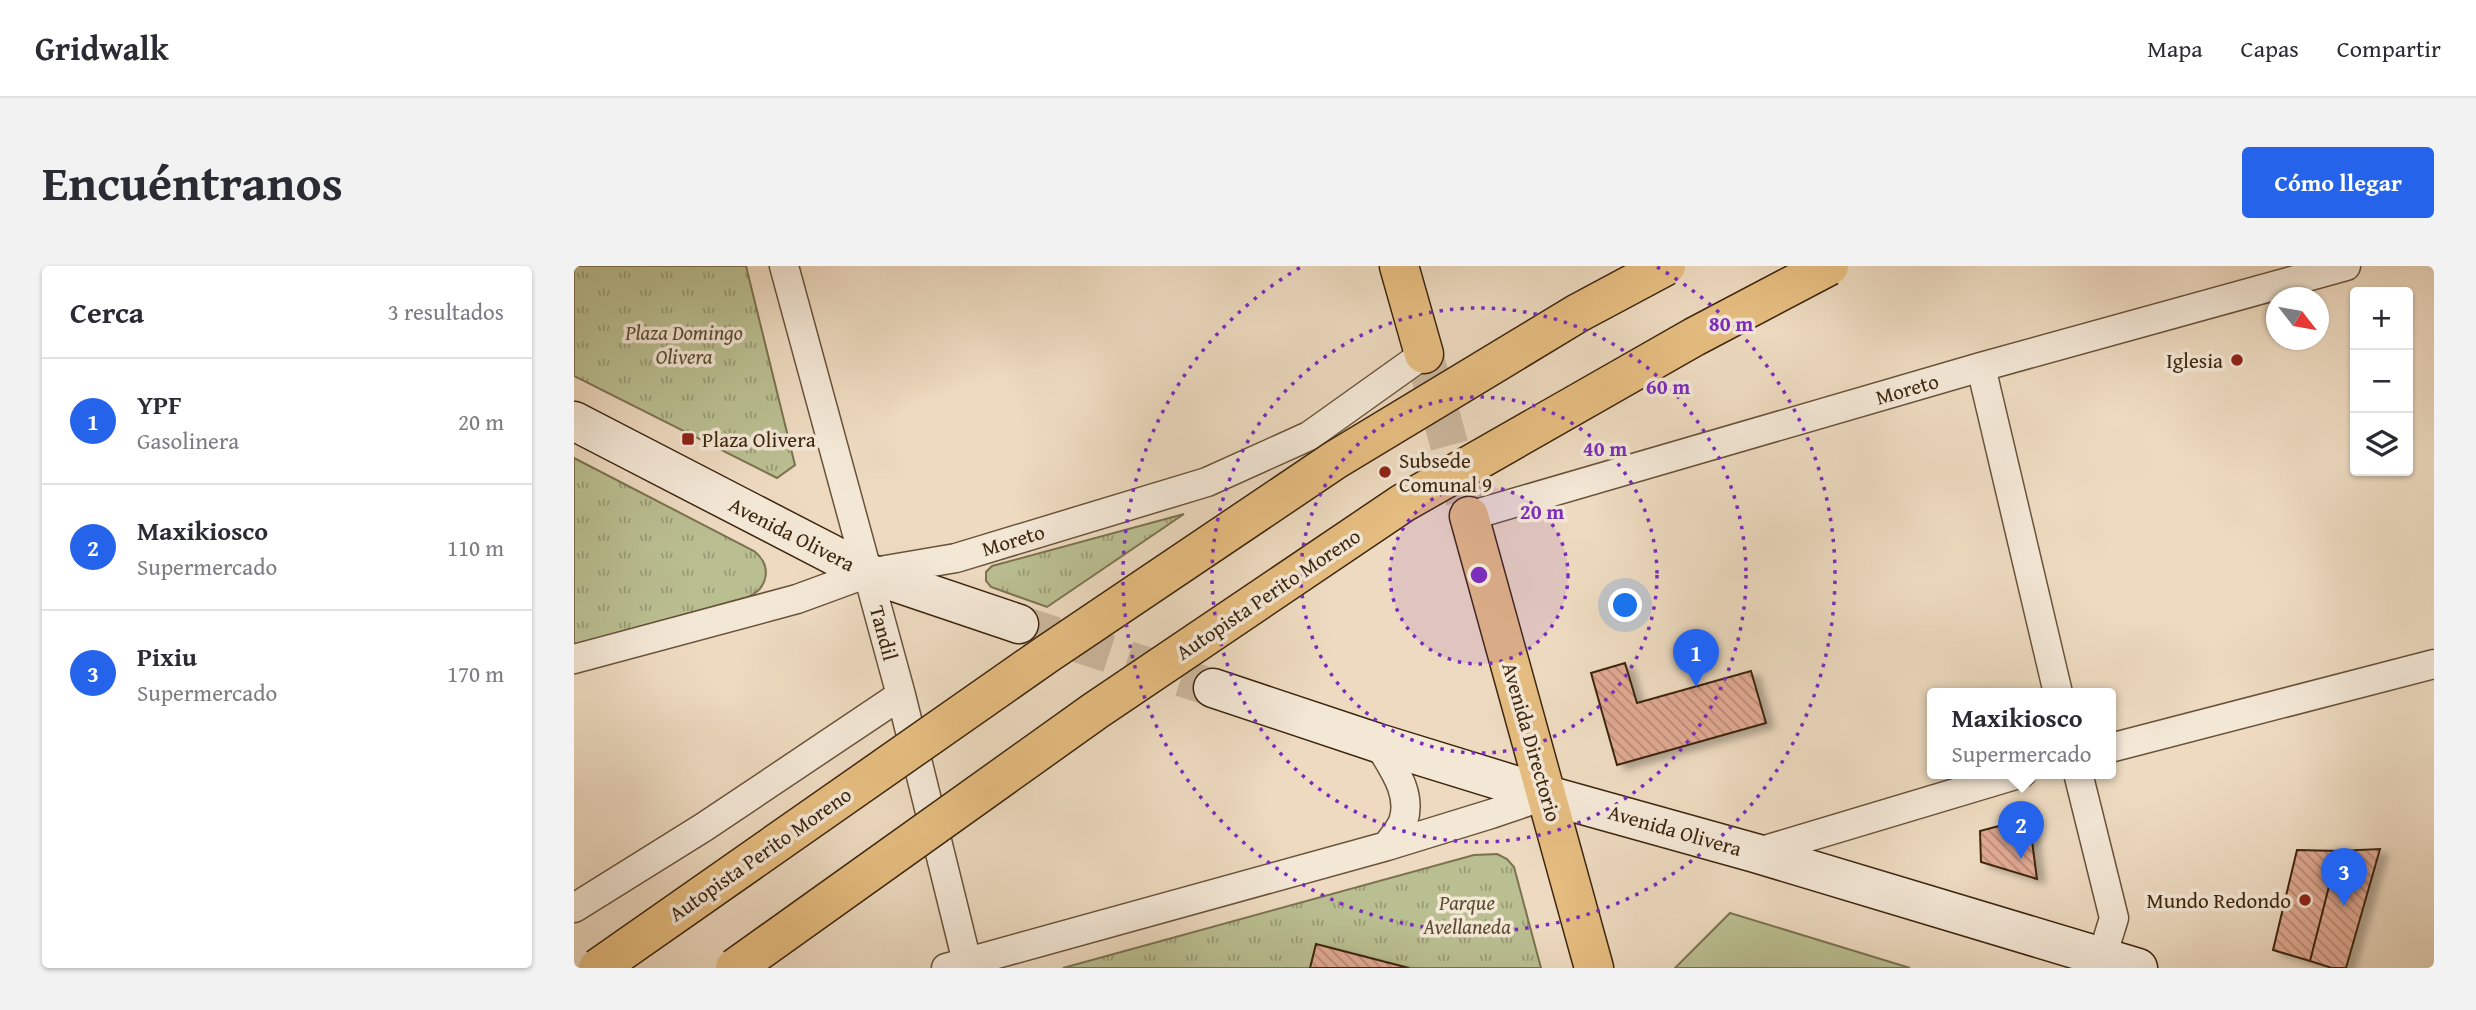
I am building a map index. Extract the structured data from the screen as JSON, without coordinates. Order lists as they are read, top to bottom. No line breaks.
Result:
{"streets":{"main road":["Avenida Olivera","Autopista Perito Moreno","Avenida Directorio"],"street":["Moreto","Tandil"]},"crossings":[["Moreto","Avenida Olivera"],["Moreto","Tandil"],["Moreto","Avenida Directorio"],["Avenida Olivera","Tandil"],["Avenida Olivera","Avenida Directorio"]],"parks":["Plaza Domingo Olivera","Parque Avellaneda"],"places":{"other":["Iglesia","Subsede Comunal 9","Mundo Redondo"],"transit":["Plaza Olivera"]},"north":"bottom right","page":{"header":"Gridwalk","nav":["Mapa","Capas","Compartir"],"title":"Encuéntranos","buttons":"Cómo llegar","heading":["Cerca","3 resultados"],"map_buttons":["+","−"],"list":[{"mark":"1","name":"YPF","note":"Gasolinera","value":"20 m"},{"mark":"2","name":"Maxikiosco","note":"Supermercado","value":"110 m"},{"mark":"3","name":"Pixiu","note":"Supermercado","value":"170 m"}],"pins":["1","2","3"],"popup":["Maxikiosco","Supermercado"]},"rings":["80 m","60 m","40 m","20 m"]}
